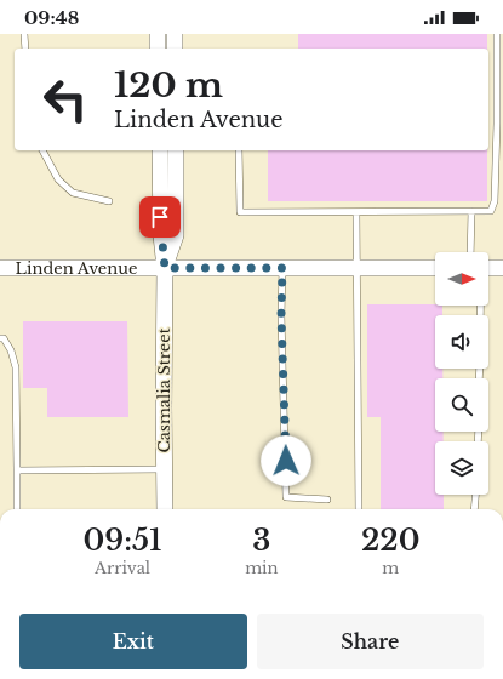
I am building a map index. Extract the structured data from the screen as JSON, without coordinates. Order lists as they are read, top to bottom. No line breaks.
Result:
{"streets":{"street":["Linden Avenue","Casmalia Street"]},"crossings":[["Linden Avenue","Casmalia Street"]],"north":"right","page":{"status":"09:48","turn":["120 m","Linden Avenue"],"eta":["09:51","Arrival","3","min","220","m"],"buttons":["Exit","Share"]}}
